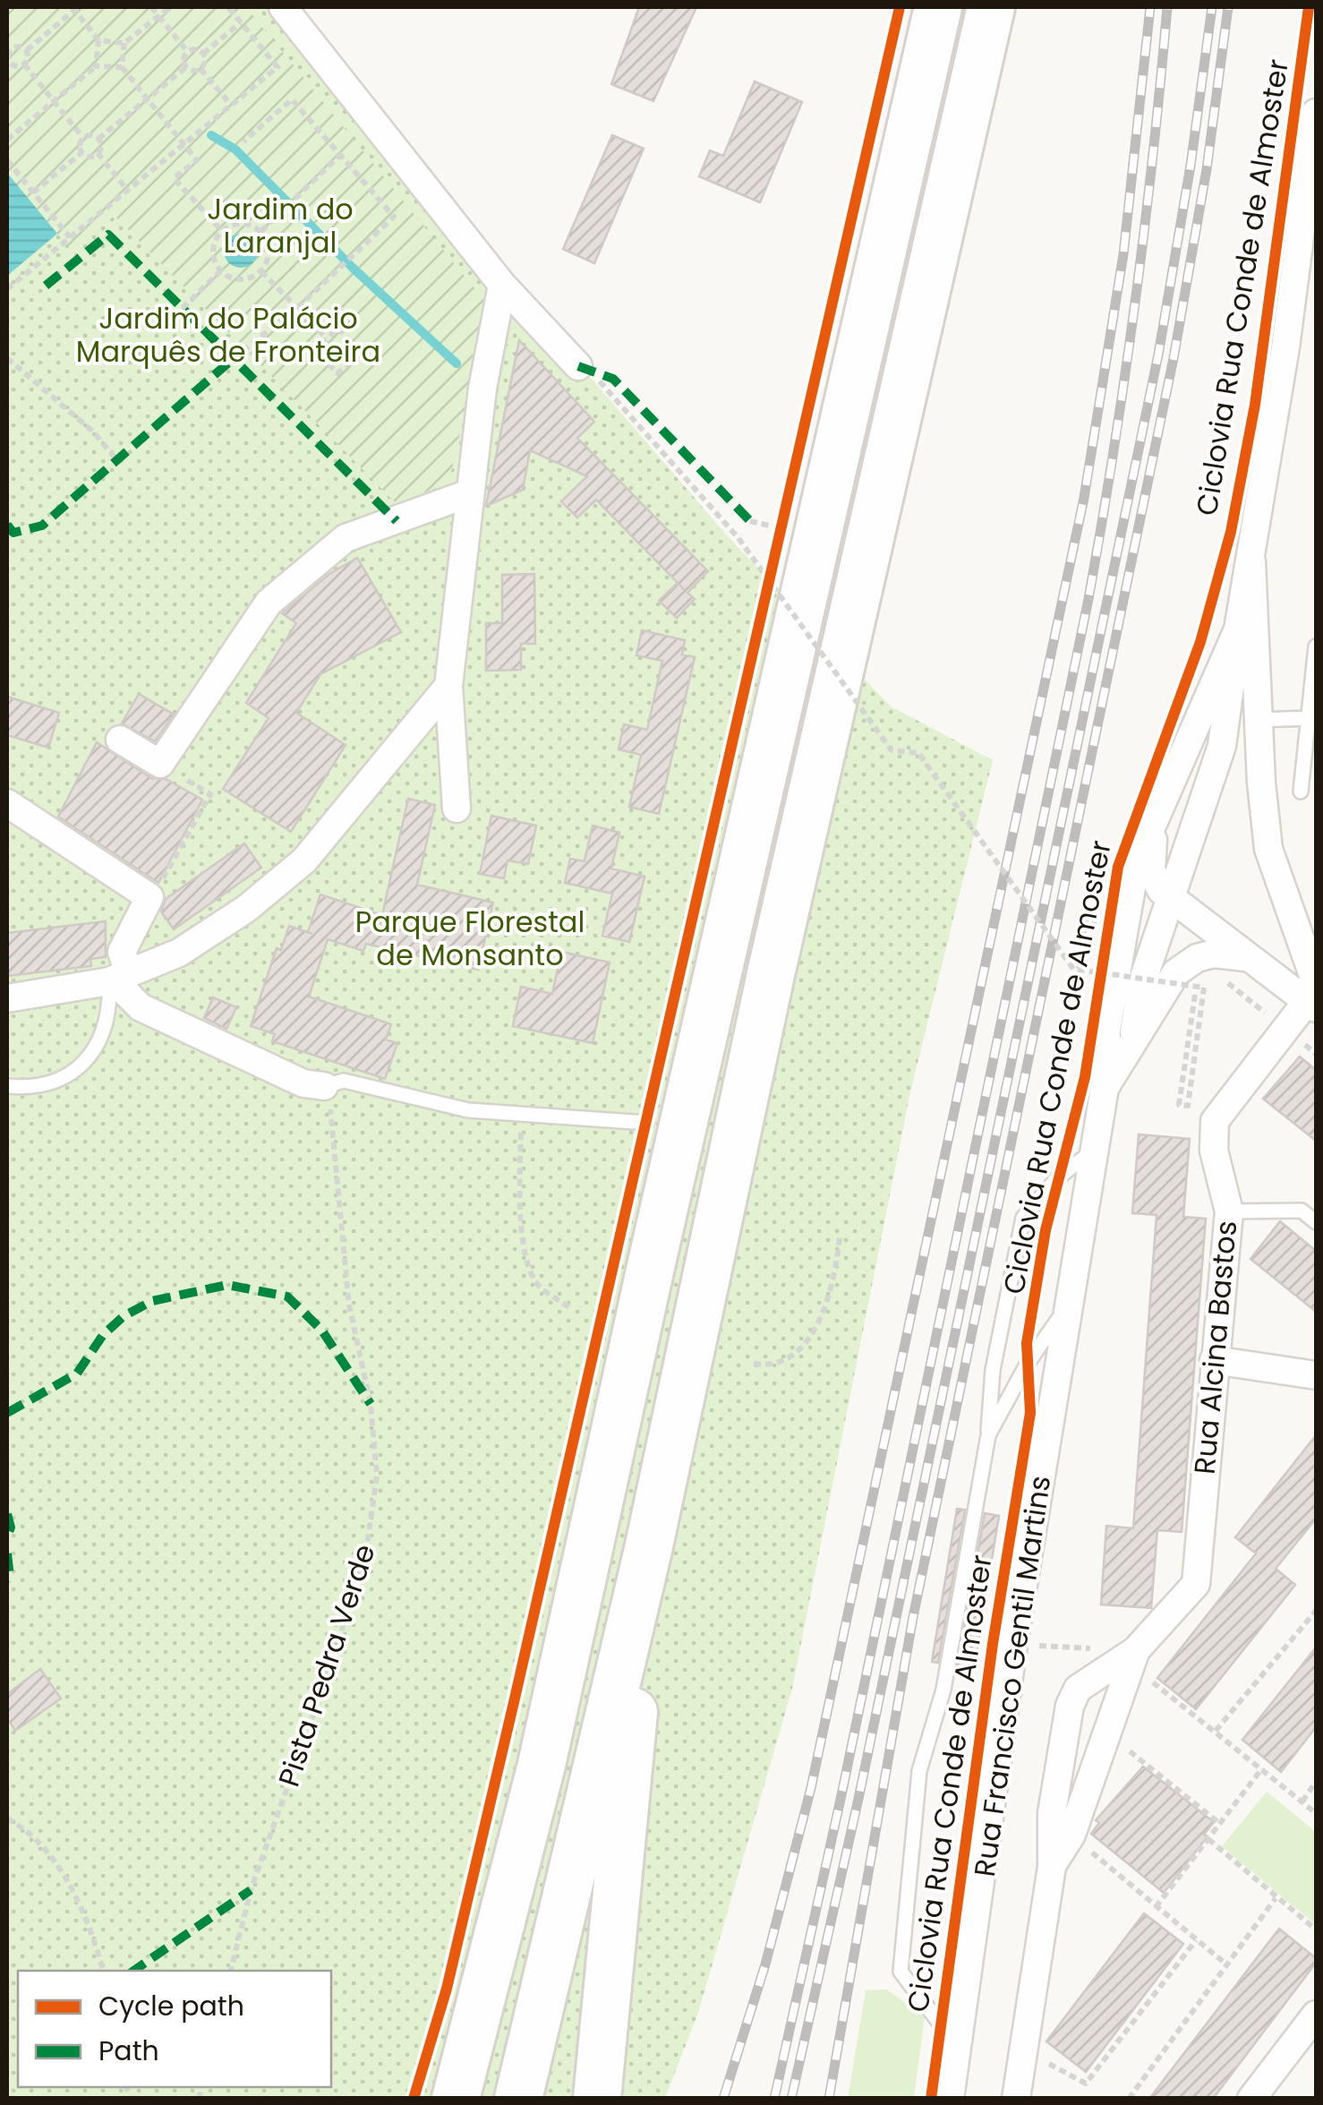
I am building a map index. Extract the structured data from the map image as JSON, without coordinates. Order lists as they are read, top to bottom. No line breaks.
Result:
{"streets":{"street":["Rua Alcina Bastos","Rua Francisco Gentil Martins"],"path":["Pista Pedra Verde"],"cycle path":["Ciclovia Rua Conde de Almoster"]},"parks":["Jardim do Laranjal","Jardim do Palácio Marquês de Fronteira","Parque Florestal de Monsanto"],"legend":["Cycle path","Path"]}
